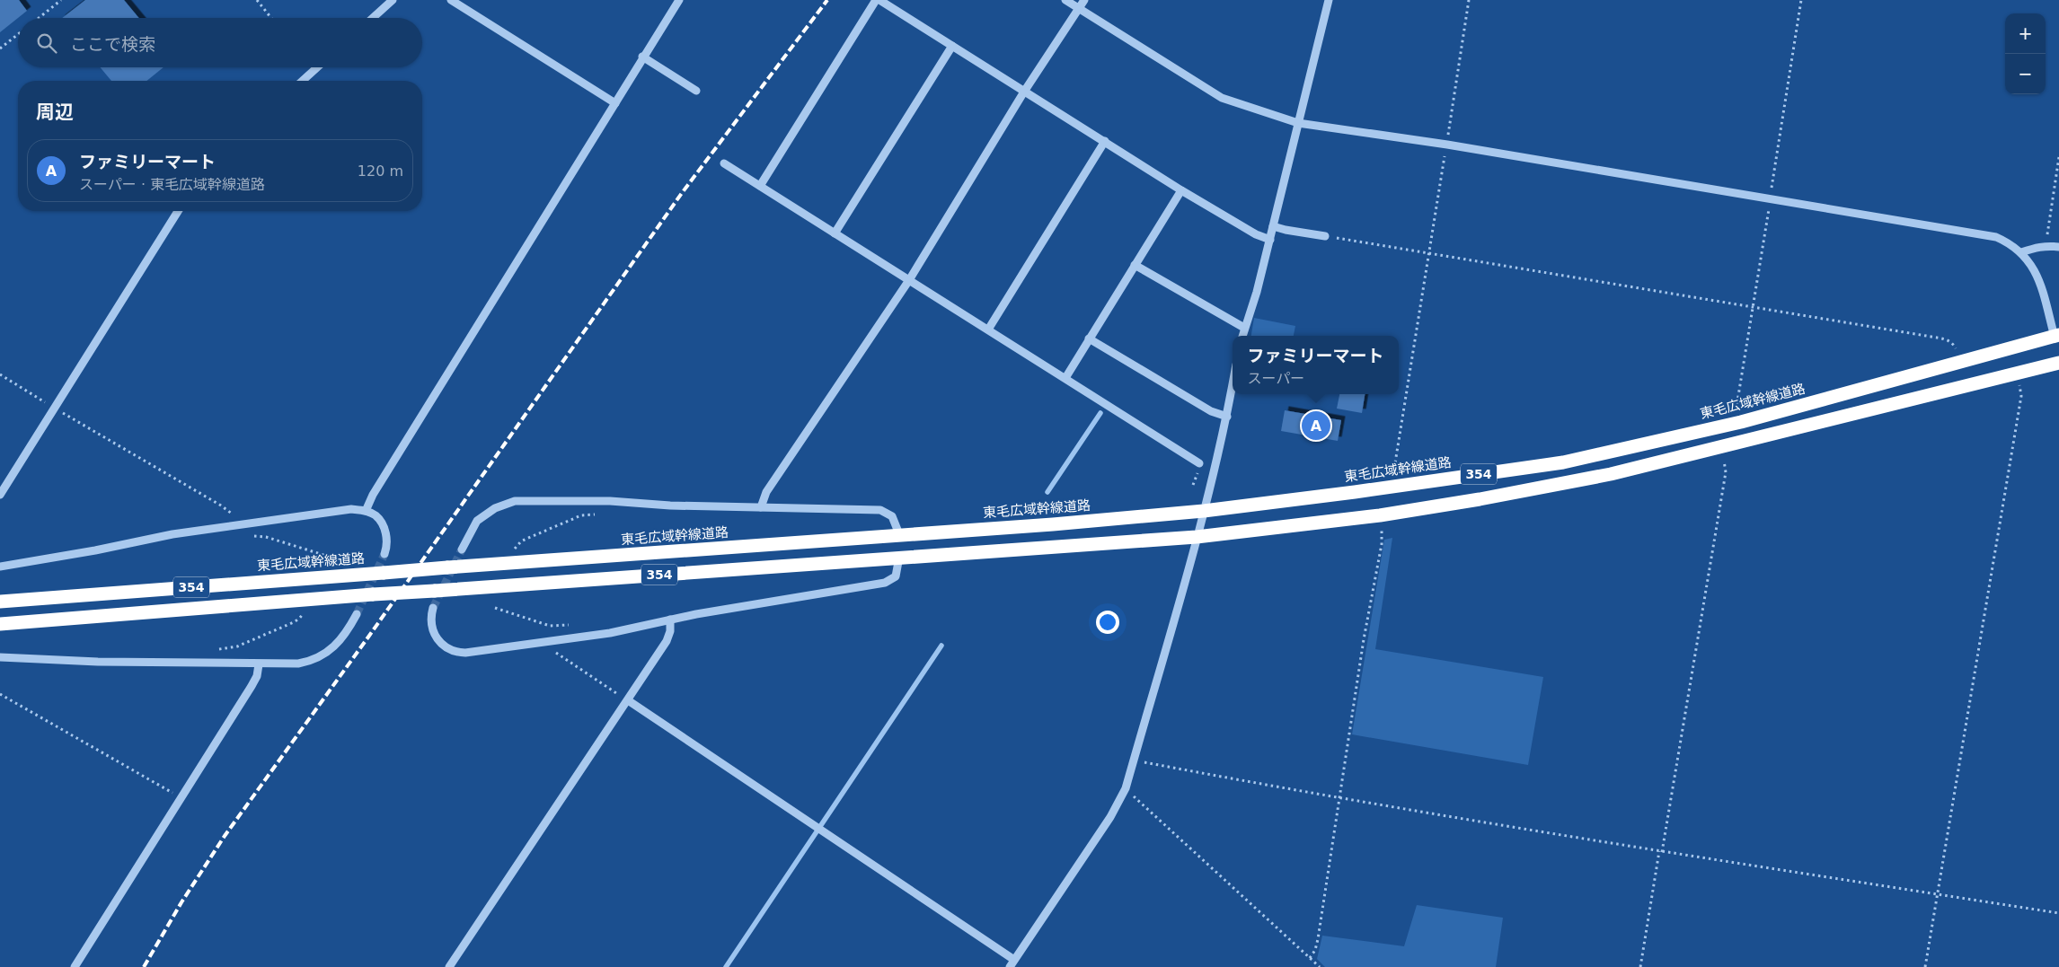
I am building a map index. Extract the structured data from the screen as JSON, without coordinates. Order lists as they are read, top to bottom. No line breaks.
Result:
{"streets":{"highway":["東毛広域幹線道路","354"]},"page":{"map_buttons":["+","−"],"search":"ここで検索","heading":"周辺","list":[{"mark":"A","name":"ファミリーマート","note":"スーパー · 東毛広域幹線道路","value":"120 m"}],"popup":["ファミリーマート","スーパー"],"pins":"A"}}
